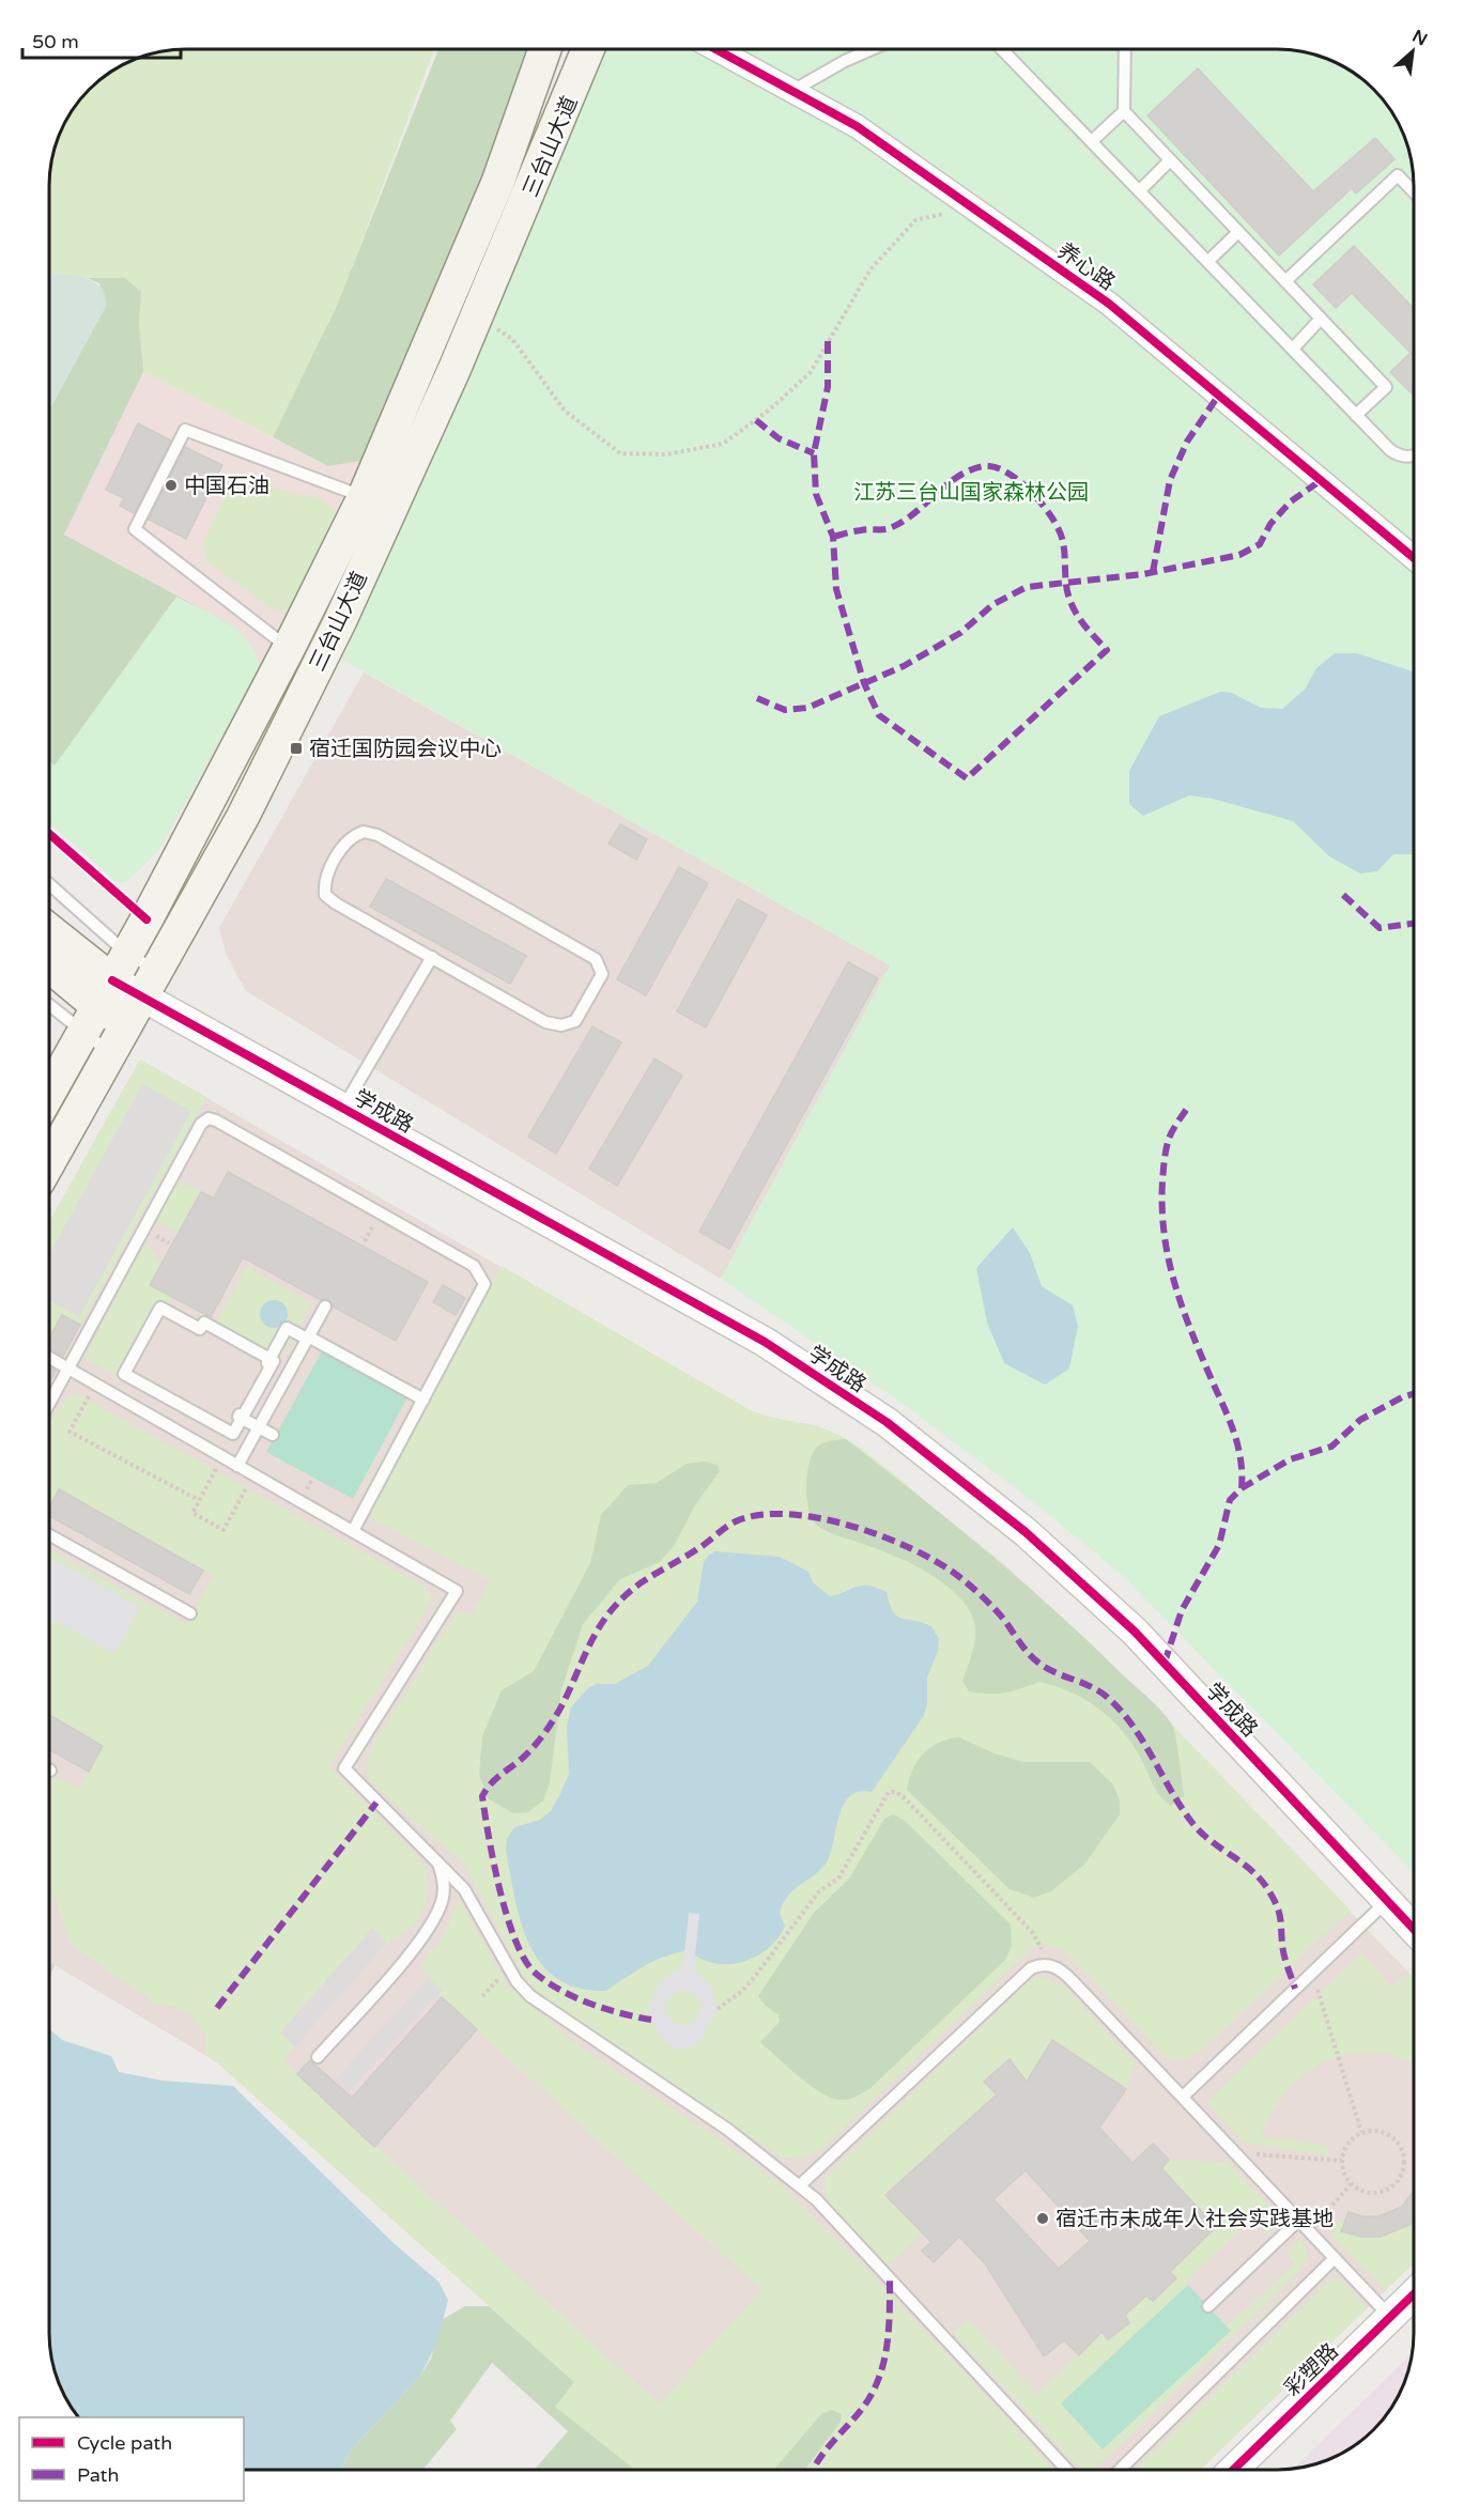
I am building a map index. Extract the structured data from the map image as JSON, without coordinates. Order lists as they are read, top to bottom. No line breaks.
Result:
{"streets":{"main road":["三台山大道","学成路"],"street":["养心路","彩塑路"]},"crossings":[["三台山大道","学成路"]],"parks":["江苏三台山国家森林公园"],"places":{"other":["中国石油","宿迁市未成年人社会实践基地"],"transit":["宿迁国防园会议中心"]},"legend":["Cycle path","Path"],"scale_bar":"50 m","north":"top right"}
